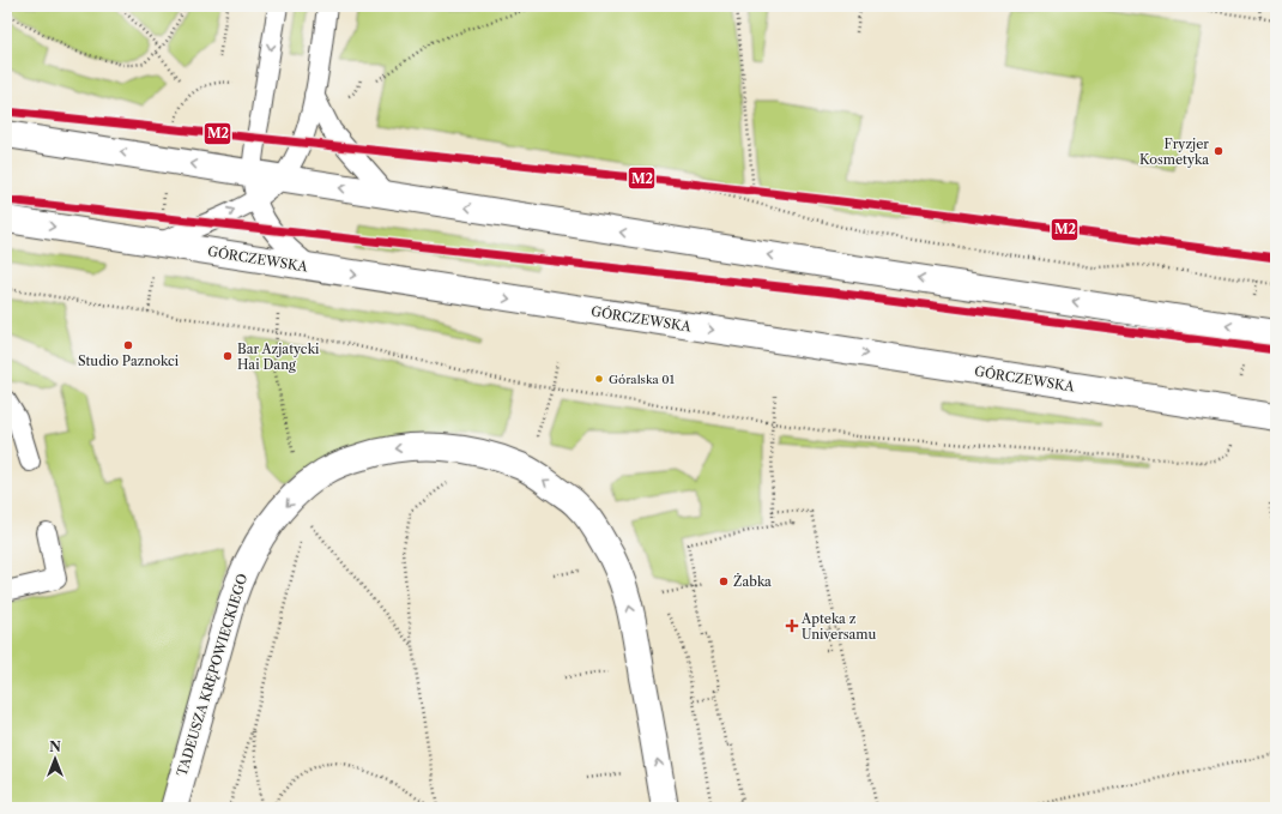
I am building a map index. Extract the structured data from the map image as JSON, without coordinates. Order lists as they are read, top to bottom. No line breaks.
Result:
{"streets":{"main road":["GÓRCZEWSKA","TADEUSZA KRĘPOWIECKIEGO"]},"places":{"other":["Fryzjer Kosmetyka","Studio Paznokci","Bar Azjatycki Hai Dang","Góralska 01","Żabka"],"health":["Apteka z Universamu"]},"lines":["transit line M2"],"north":"top"}
